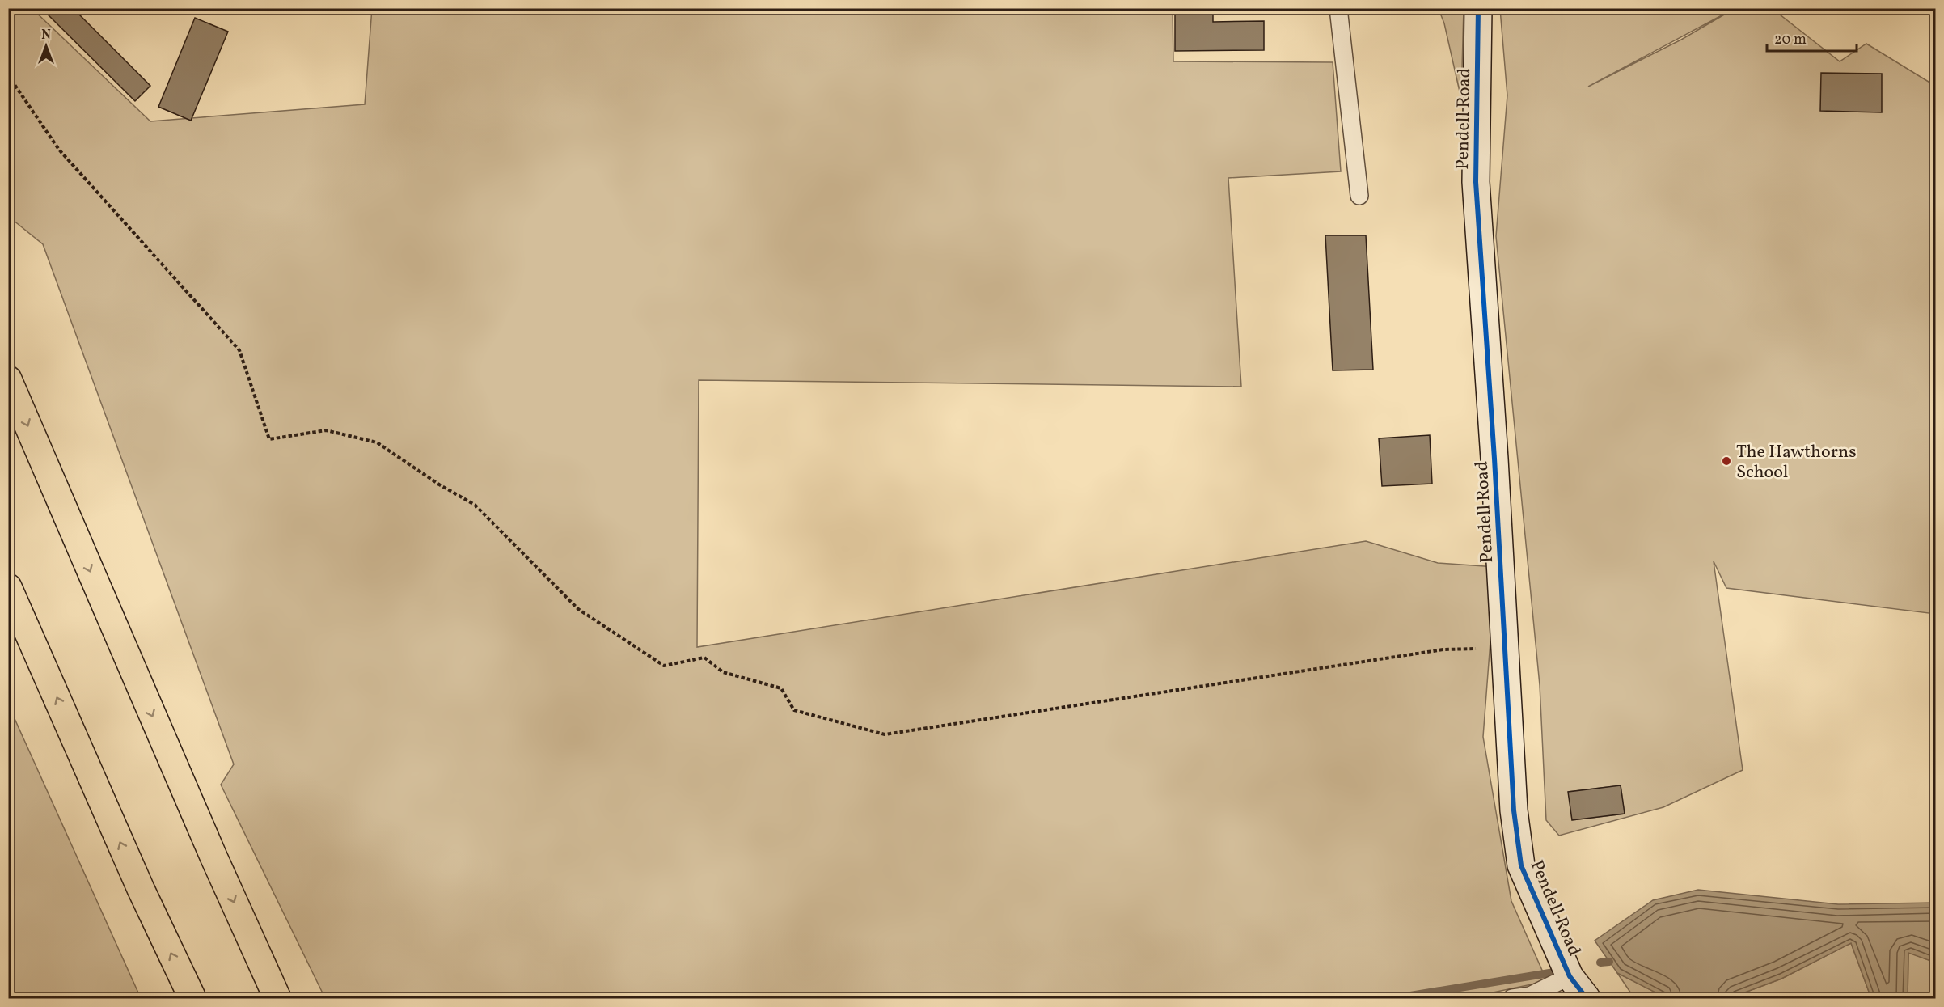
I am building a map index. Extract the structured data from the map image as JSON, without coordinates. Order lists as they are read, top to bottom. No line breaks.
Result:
{"streets":{"street":["Pendell Road"]},"places":["The Hawthorns School"],"scale_bar":"20 m","north":"top"}
